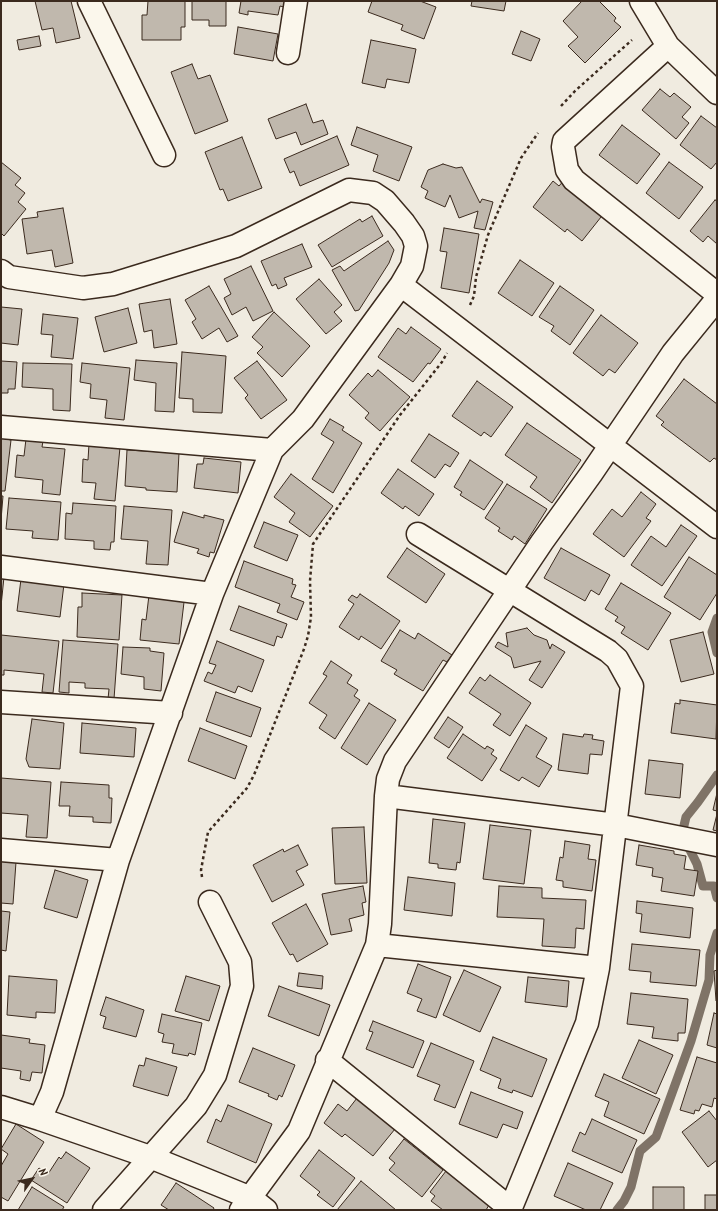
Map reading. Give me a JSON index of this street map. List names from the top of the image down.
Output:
{
  "north": "top right"
}
